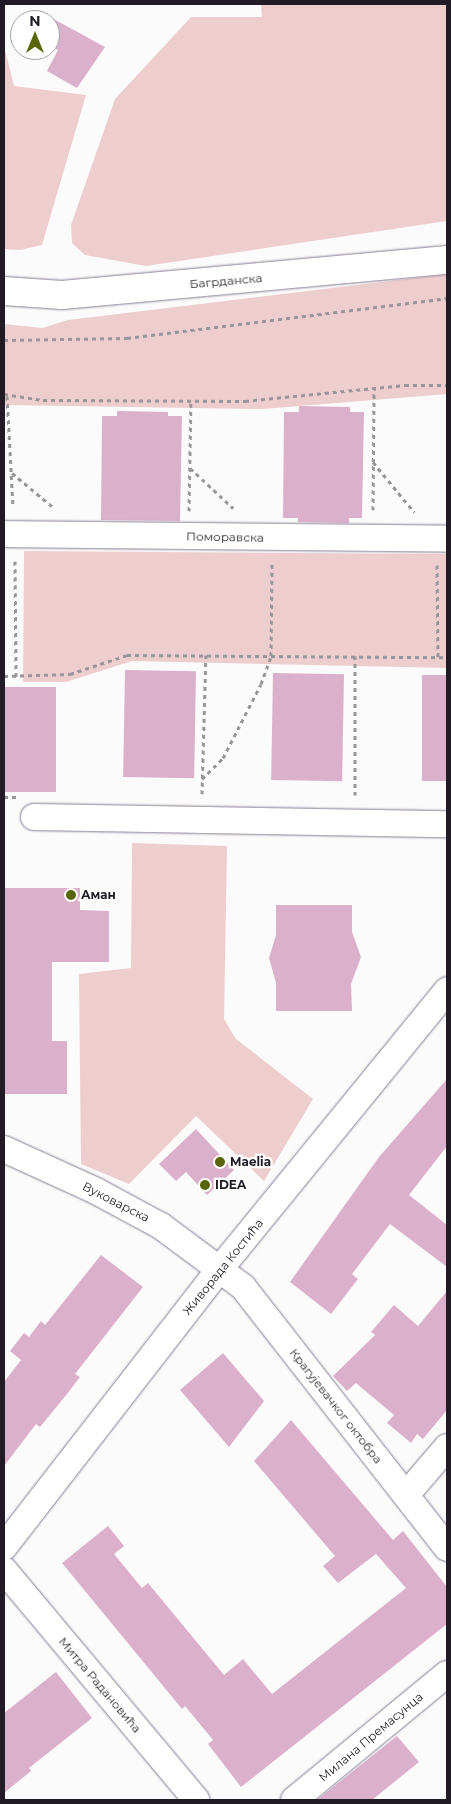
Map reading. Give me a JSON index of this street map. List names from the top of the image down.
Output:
{
  "streets": {
    "main road": ["Багрданска"],
    "street": [
      "Поморавска",
      "Вуковарска",
      "Живорада Костића",
      "Крагујевачког октобра",
      "Митра Радановића",
      "Милана Премасунца"
    ]
  },
  "crossings": [
    ["Вуковарска", "Живорада Костића"],
    ["Вуковарска", "Крагујевачког октобра"],
    ["Живорада Костића", "Крагујевачког октобра"]
  ],
  "places": ["Аман", "Maelia", "IDEA"],
  "north": "top"
}
